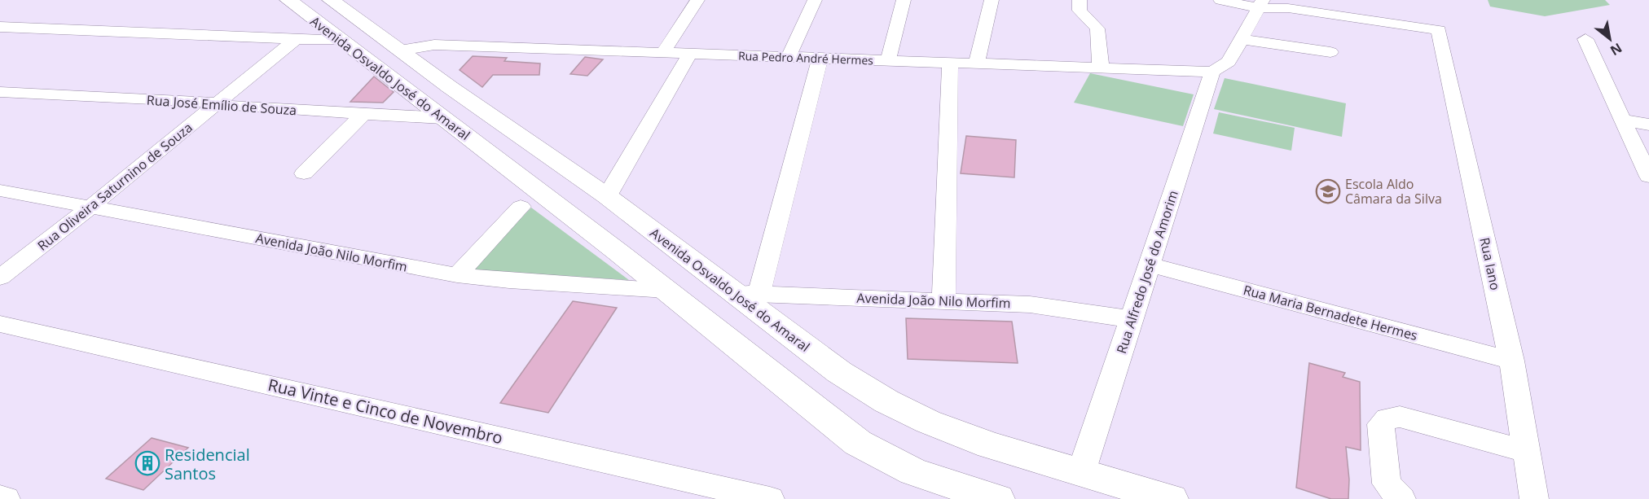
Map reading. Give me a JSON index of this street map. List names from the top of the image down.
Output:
{
  "streets": {
    "main road": ["Avenida Osvaldo José do Amaral"],
    "street": [
      "Rua Pedro André Hermes",
      "Rua José Emílio de Souza",
      "Rua Oliveira Saturnino de Souza",
      "Avenida João Nilo Morfim",
      "Rua Iano",
      "Rua Alfredo José do Amorim",
      "Rua Maria Bernadete Hermes",
      "Rua Vinte e Cinco de Novembro"
    ]
  },
  "crossings": [
    ["Rua Pedro André Hermes", "Avenida Osvaldo José do Amaral"],
    ["Rua Pedro André Hermes", "Rua Alfredo José do Amorim"],
    ["Avenida Osvaldo José do Amaral", "Rua José Emílio de Souza"],
    ["Avenida Osvaldo José do Amaral", "Avenida João Nilo Morfim"],
    ["Avenida Osvaldo José do Amaral", "Rua Alfredo José do Amorim"],
    ["Rua José Emílio de Souza", "Rua Oliveira Saturnino de Souza"],
    ["Rua Oliveira Saturnino de Souza", "Avenida João Nilo Morfim"],
    ["Avenida João Nilo Morfim", "Rua Alfredo José do Amorim"],
    ["Rua Iano", "Rua Maria Bernadete Hermes"],
    ["Rua Alfredo José do Amorim", "Rua Maria Bernadete Hermes"]
  ],
  "places": {
    "school or university": ["Escola Aldo Câmara da Silva"],
    "building": ["Residencial Santos"]
  },
  "north": "bottom right"
}
